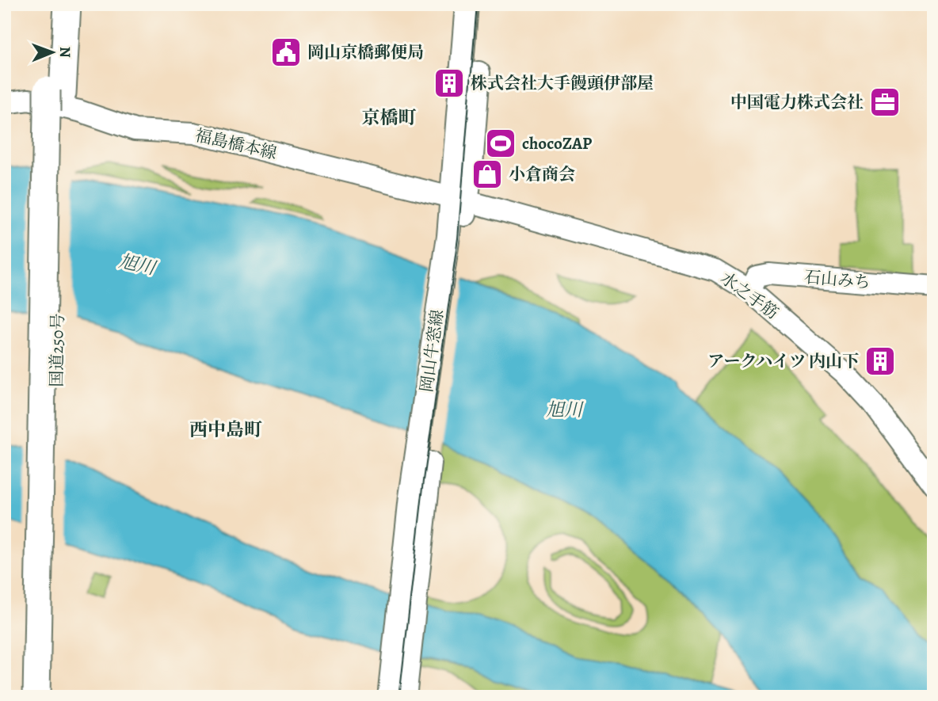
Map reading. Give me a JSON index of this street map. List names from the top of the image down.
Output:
{
  "streets": {
    "highway": ["国道250号"],
    "main road": ["岡山牛窓線"],
    "street": ["福島橋本線", "石山みち", "水之手筋"]
  },
  "crossings": [
    ["福島橋本線", "水之手筋"],
    ["福島橋本線", "国道250号"],
    ["福島橋本線", "岡山牛窓線"],
    ["石山みち", "水之手筋"],
    ["水之手筋", "岡山牛窓線"]
  ],
  "districts": ["京橋町", "西中島町"],
  "water": ["旭川"],
  "places": {
    "public building": ["岡山京橋郵便局"],
    "building": ["株式会社大手饅頭伊部屋", "アークハイツ 内山下"],
    "office": ["中国電力株式会社"],
    "sports": ["chocoZAP"],
    "shop": ["小倉商会"]
  },
  "north": "right"
}
